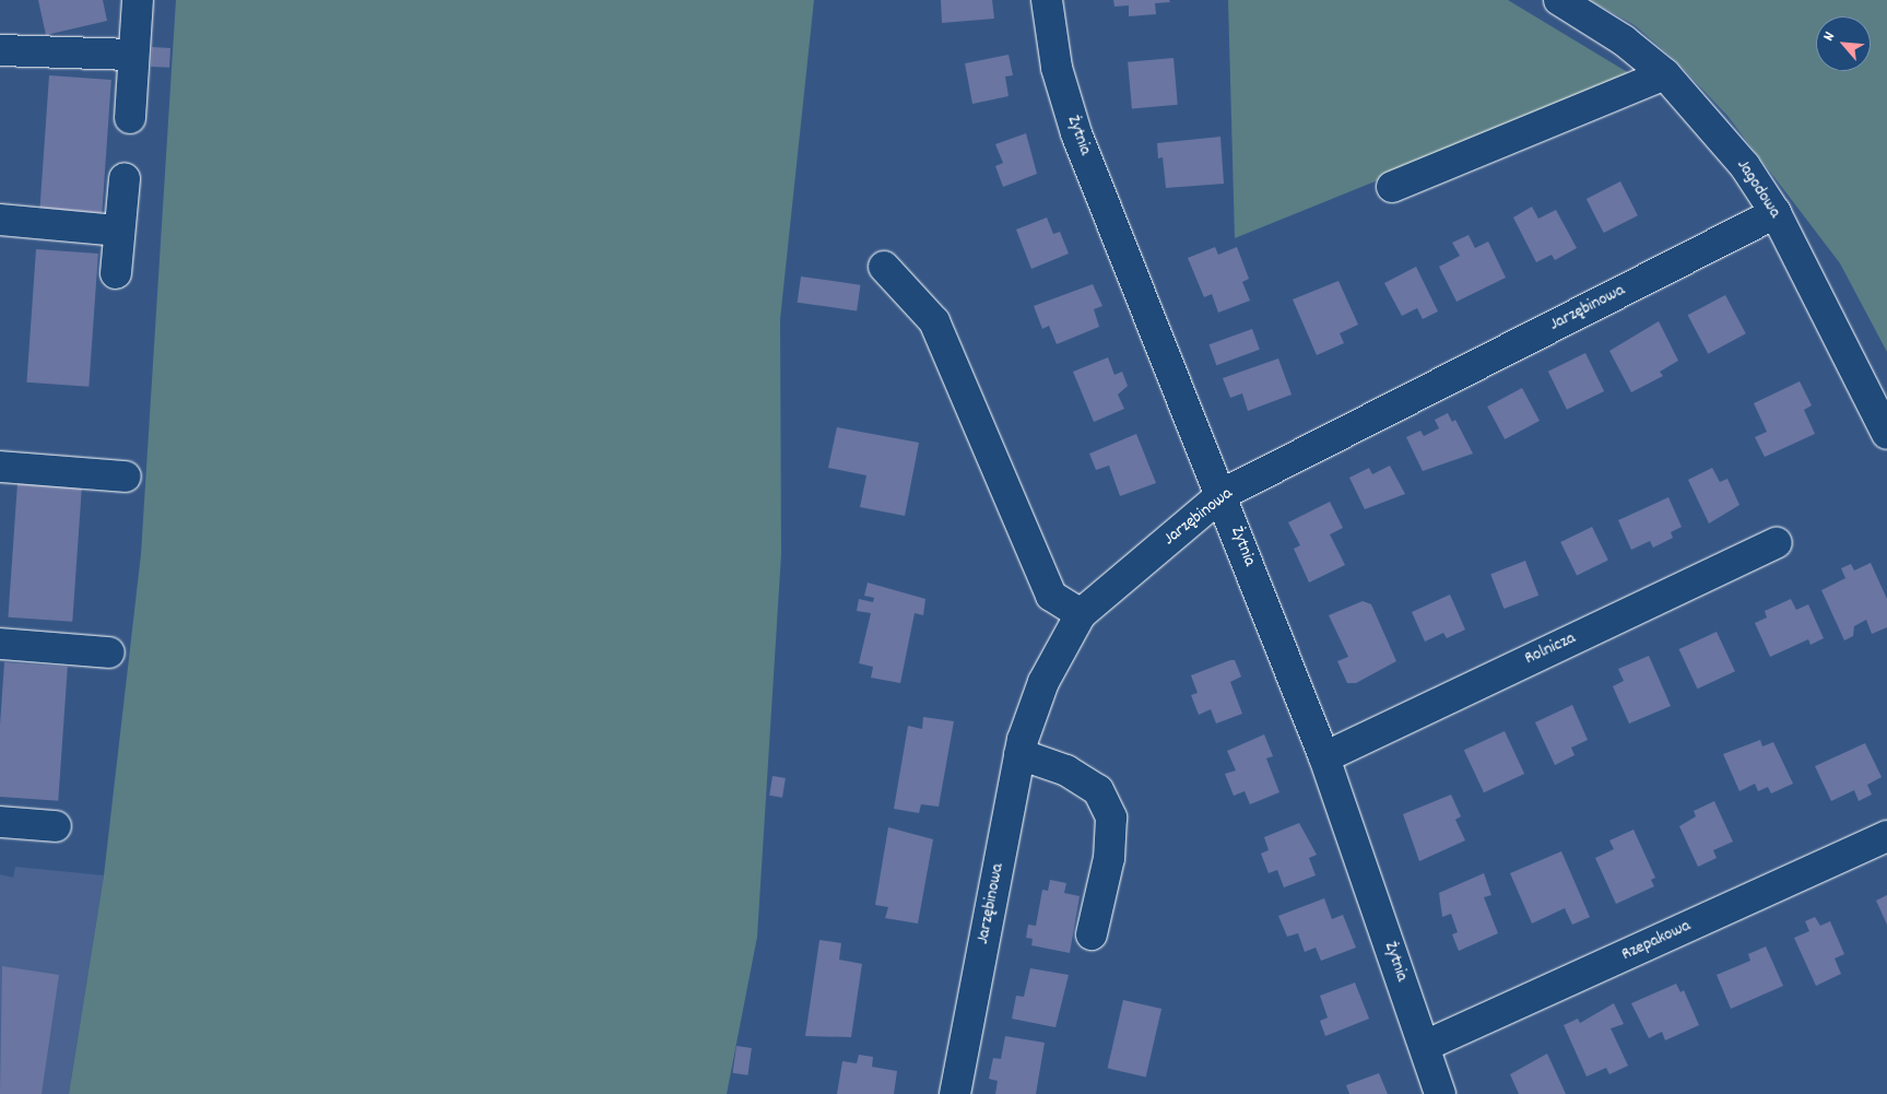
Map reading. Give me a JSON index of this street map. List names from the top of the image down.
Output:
{
  "streets": {
    "street": [
      "Żytnia",
      "Jagodowa",
      "Jarzębinowa",
      "Rolnicza",
      "Rzepakowa"
    ]
  },
  "crossings": [
    ["Żytnia", "Jarzębinowa"],
    ["Żytnia", "Rolnicza"],
    ["Żytnia", "Rzepakowa"],
    ["Jagodowa", "Jarzębinowa"]
  ],
  "north": "top left"
}
